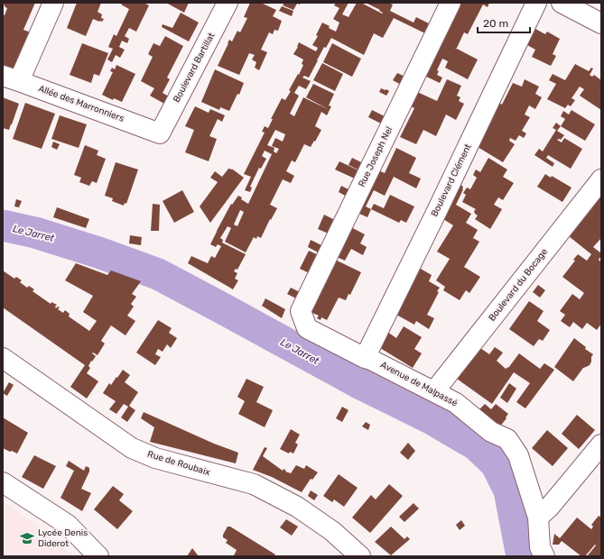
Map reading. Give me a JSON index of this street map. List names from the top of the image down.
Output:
{
  "streets": {
    "street": [
      "Boulevard Bartillat",
      "Allée des Marronniers",
      "Rue Joseph Nel",
      "Boulevard Clément",
      "Boulevard du Bocage",
      "Avenue de Malpassé",
      "Rue de Roubaix"
    ]
  },
  "crossings": [
    ["Boulevard Bartillat", "Allée des Marronniers"],
    ["Rue Joseph Nel", "Avenue de Malpassé"],
    ["Boulevard Clément", "Avenue de Malpassé"],
    ["Boulevard du Bocage", "Avenue de Malpassé"]
  ],
  "water": ["Le Jarret"],
  "places": {
    "school or university": ["Lycée Denis Diderot"]
  },
  "scale_bar": "20 m"
}
